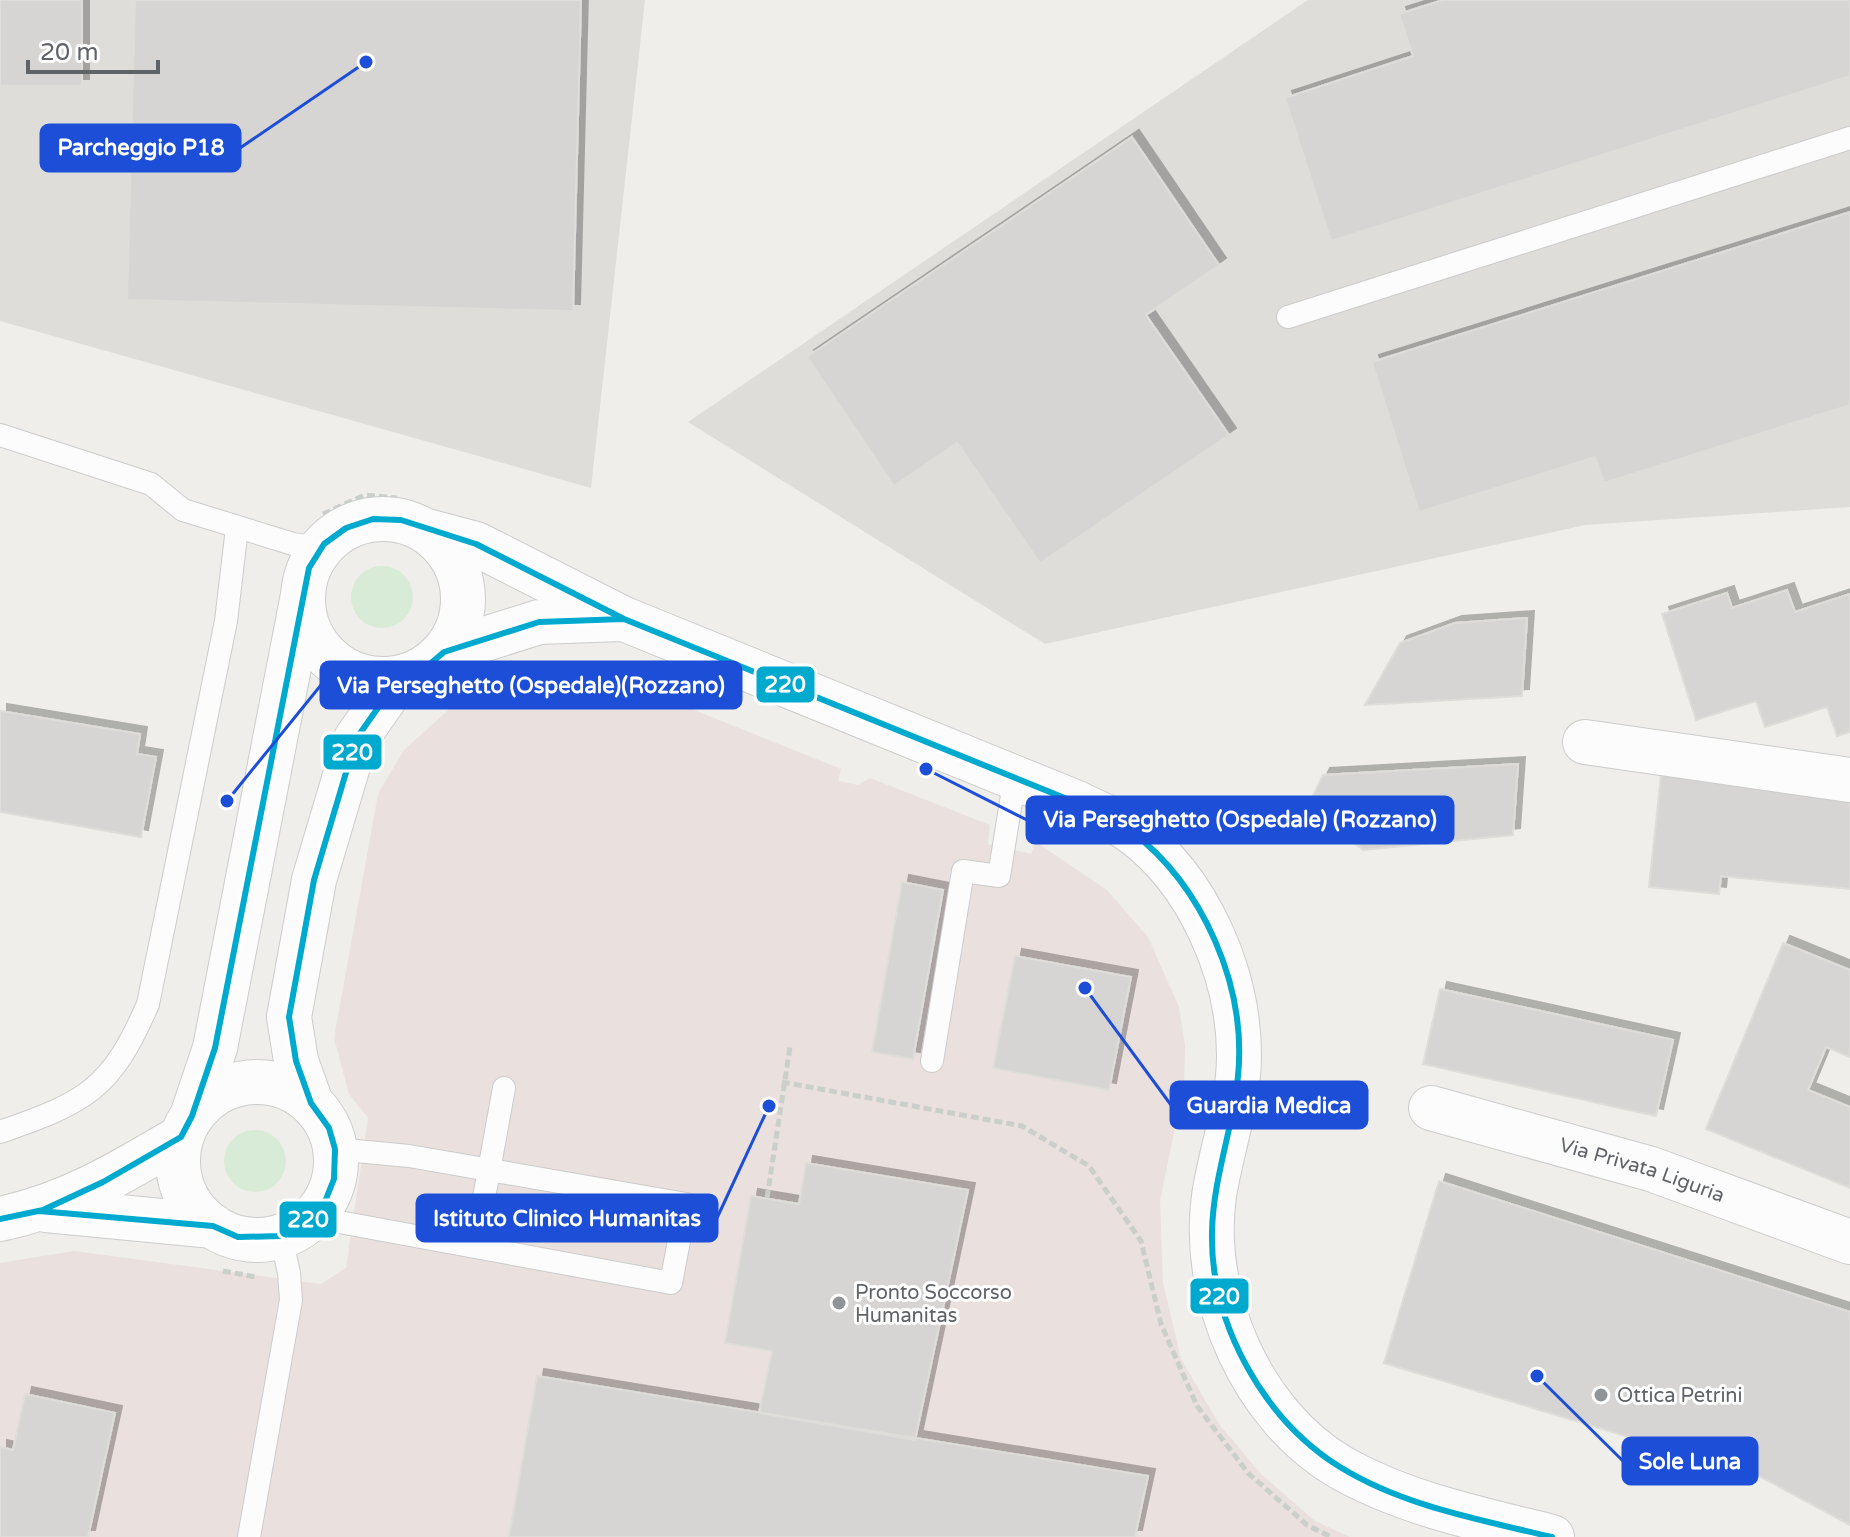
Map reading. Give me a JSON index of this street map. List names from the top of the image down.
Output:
{
  "streets": {
    "street": ["Via Privata Liguria"]
  },
  "places": [
    "Parcheggio P18",
    "Via Perseghetto (Ospedale) (Rozzano)",
    "Via Perseghetto (Ospedale)(Rozzano)",
    "Guardia Medica",
    "Istituto Clinico Humanitas",
    "Pronto Soccorso Humanitas",
    "Sole Luna",
    "Ottica Petrini"
  ],
  "lines": ["transit line 220"],
  "scale_bar": "20 m"
}
